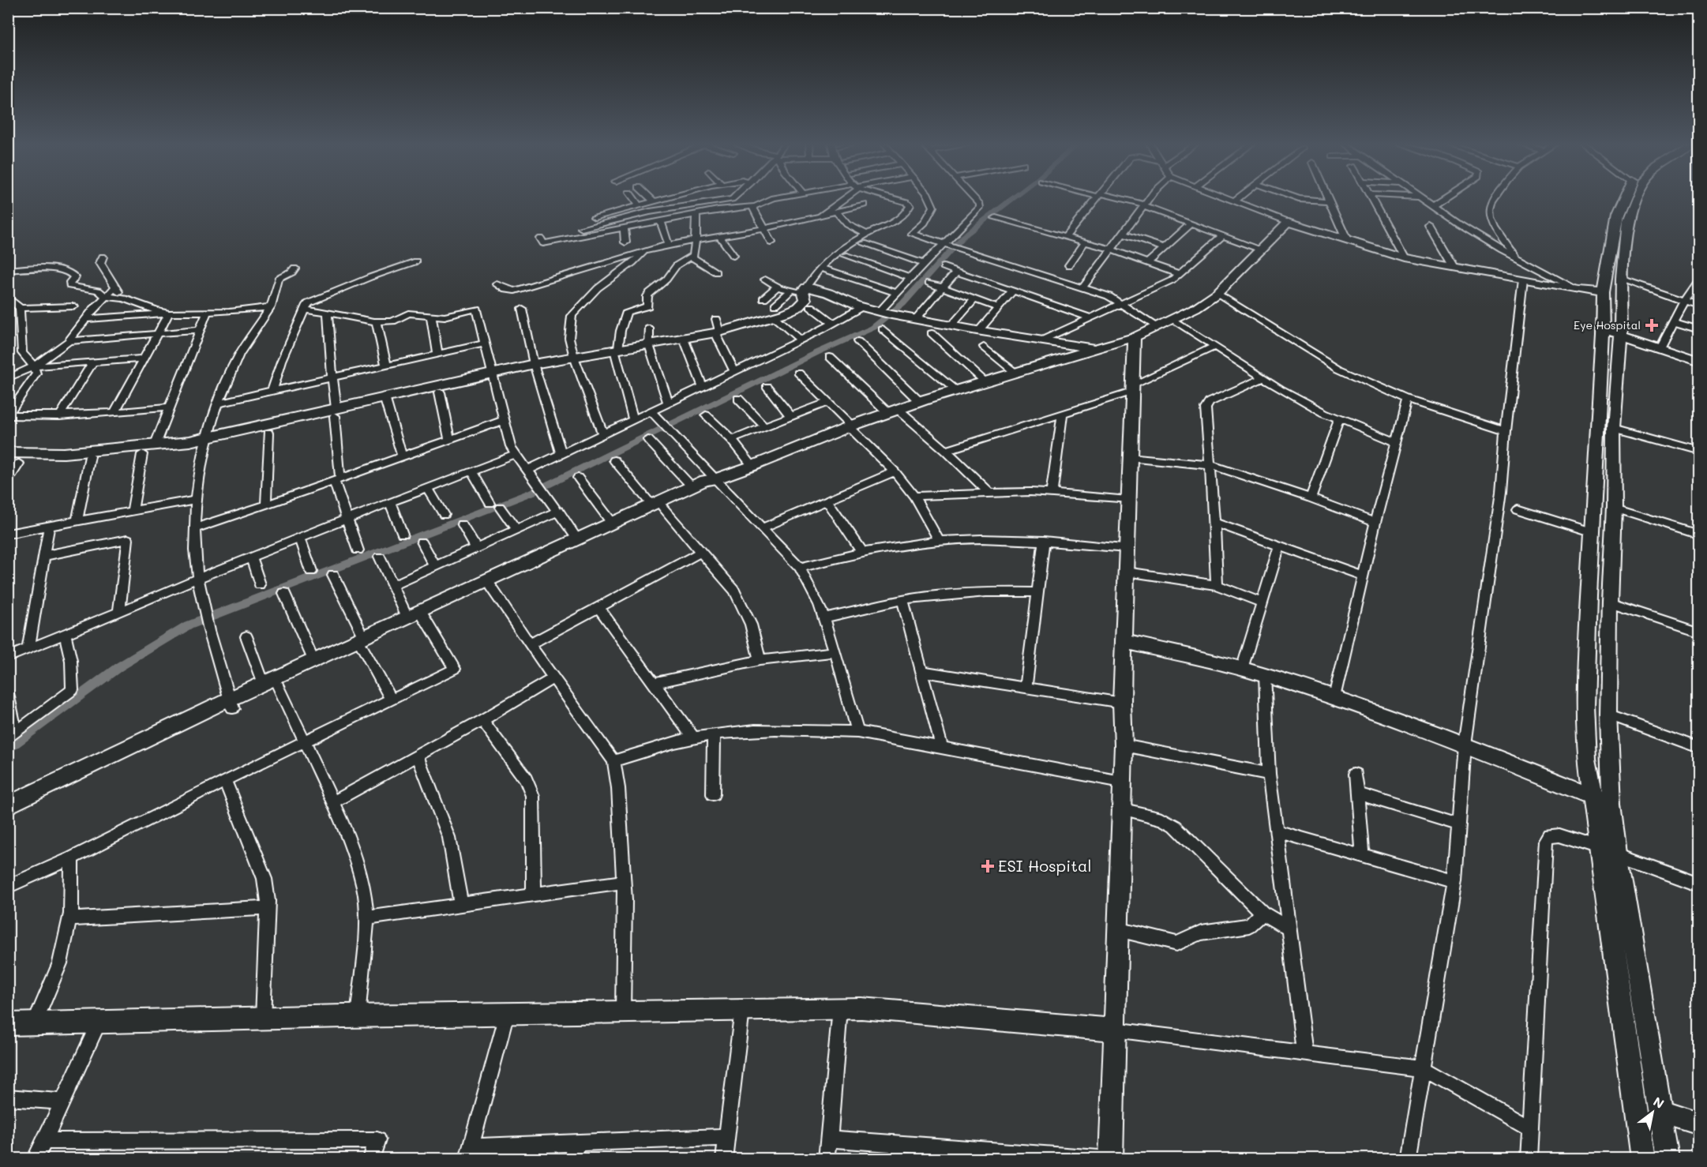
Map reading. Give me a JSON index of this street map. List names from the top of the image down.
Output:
{
  "places": {
    "health": ["Eye Hospital", "ESI Hospital"]
  },
  "north": "top right"
}
